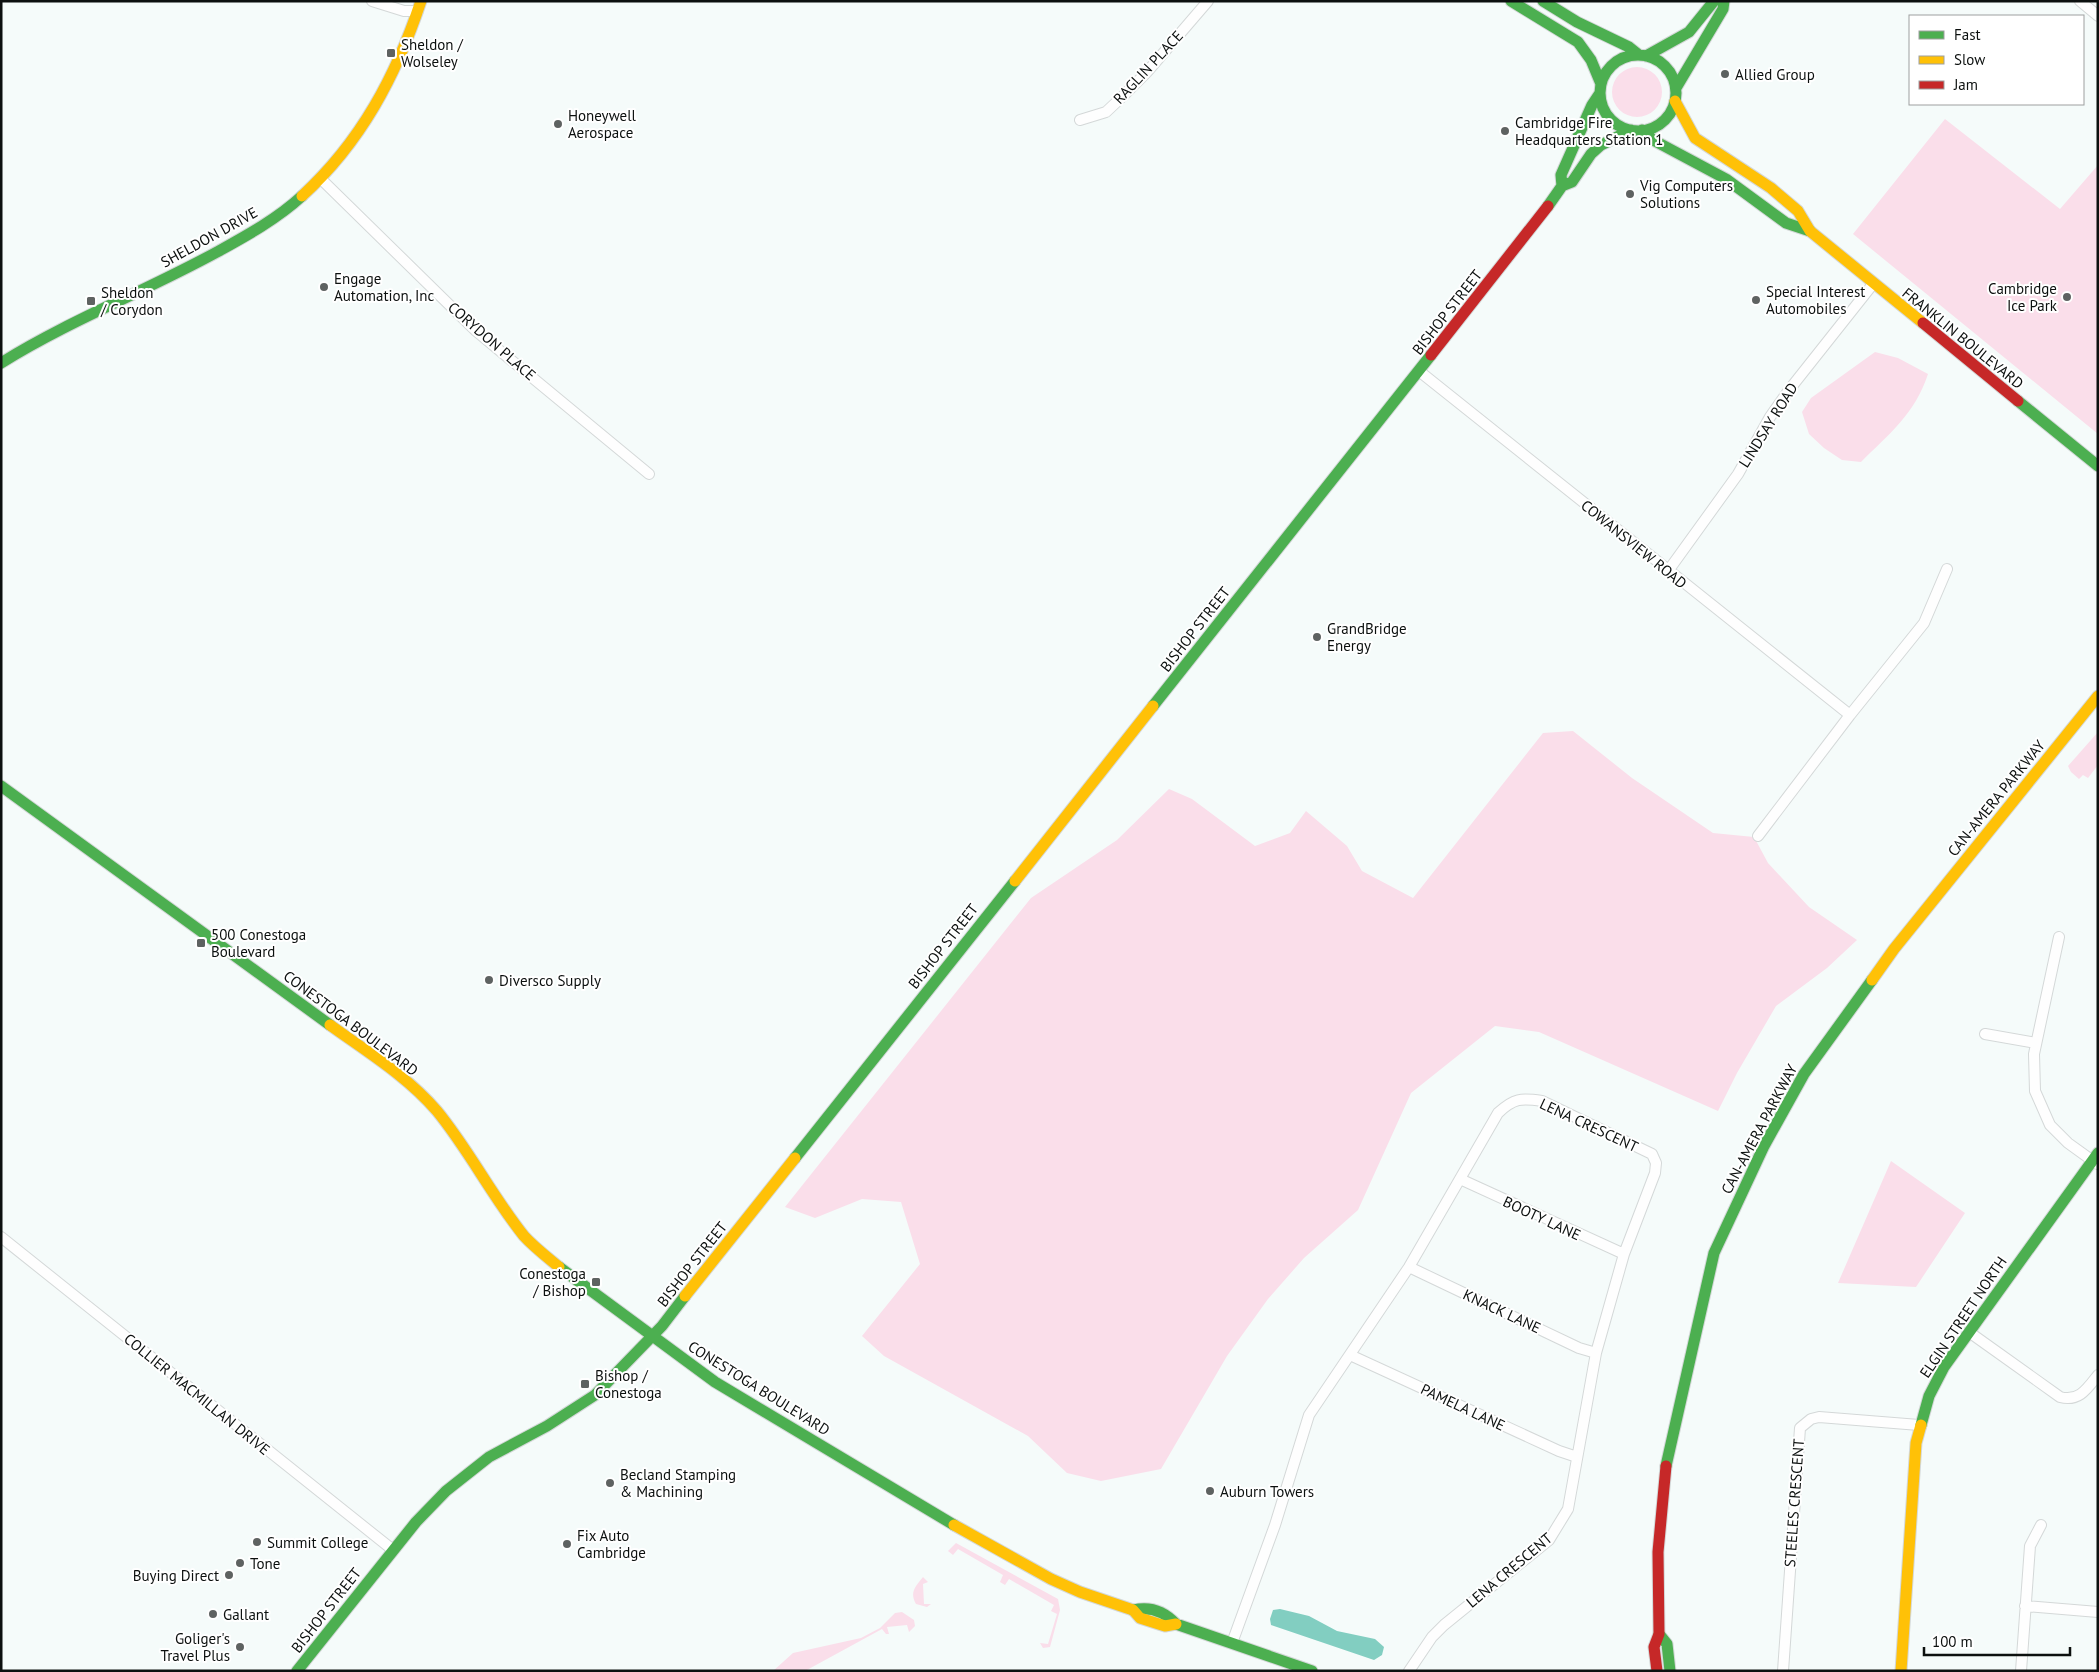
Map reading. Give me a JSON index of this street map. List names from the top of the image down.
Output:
{
  "streets": {
    "main road": [
      "SHELDON DRIVE",
      "BISHOP STREET",
      "FRANKLIN BOULEVARD",
      "CAN-AMERA PARKWAY",
      "CONESTOGA BOULEVARD",
      "ELGIN STREET NORTH"
    ],
    "street": [
      "RAGLIN PLACE",
      "CORYDON PLACE",
      "LINDSAY ROAD",
      "COWANSVIEW ROAD",
      "LENA CRESCENT",
      "BOOTY LANE",
      "KNACK LANE",
      "COLLIER MACMILLAN DRIVE",
      "PAMELA LANE",
      "STEELES CRESCENT"
    ]
  },
  "crossings": [
    ["SHELDON DRIVE", "CORYDON PLACE"],
    ["BISHOP STREET", "FRANKLIN BOULEVARD"],
    ["BISHOP STREET", "COWANSVIEW ROAD"],
    ["BISHOP STREET", "CONESTOGA BOULEVARD"],
    ["BISHOP STREET", "COLLIER MACMILLAN DRIVE"],
    ["FRANKLIN BOULEVARD", "LINDSAY ROAD"],
    ["LINDSAY ROAD", "COWANSVIEW ROAD"],
    ["CONESTOGA BOULEVARD", "LENA CRESCENT"],
    ["LENA CRESCENT", "BOOTY LANE"],
    ["LENA CRESCENT", "KNACK LANE"],
    ["LENA CRESCENT", "PAMELA LANE"],
    ["ELGIN STREET NORTH", "STEELES CRESCENT"]
  ],
  "places": {
    "transit": [
      "Sheldon / Wolseley",
      "Sheldon / Corydon",
      "500 Conestoga Boulevard",
      "Conestoga / Bishop",
      "Bishop / Conestoga"
    ],
    "other": [
      "Allied Group",
      "Honeywell Aerospace",
      "Cambridge Fire Headquarters Station 1",
      "Vig Computers Solutions",
      "Engage Automation, Inc",
      "Cambridge Ice Park",
      "Special Interest Automobiles",
      "GrandBridge Energy",
      "Diversco Supply",
      "Becland Stamping & Machining",
      "Auburn Towers",
      "Summit College",
      "Fix Auto Cambridge",
      "Tone",
      "Buying Direct",
      "Gallant",
      "Goliger's Travel Plus"
    ]
  },
  "legend": ["Fast", "Slow", "Jam"],
  "scale_bar": "100 m"
}
